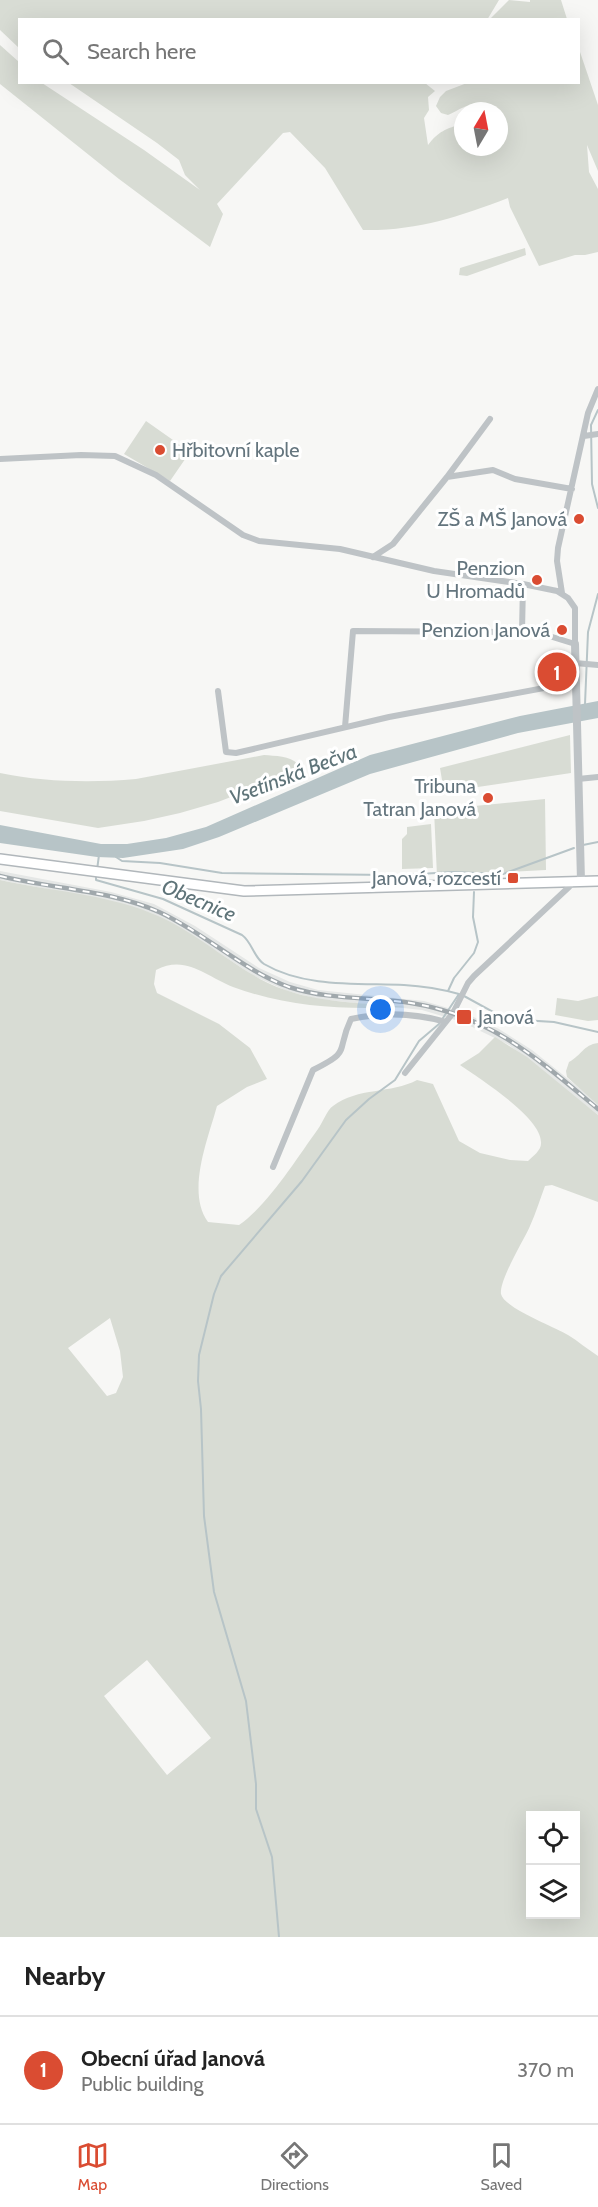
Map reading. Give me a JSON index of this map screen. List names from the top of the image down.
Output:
{
  "water": ["Vsetínská Bečva", "Obecnice"],
  "places": {
    "other": [
      "Hřbitovní kaple",
      "ZŠ a MŠ Janová",
      "Penzion U Hromadů",
      "Penzion Janová",
      "Tribuna Tatran Janová"
    ],
    "transit": ["Janová, rozcestí", "Janová"]
  },
  "north": "top",
  "page": {
    "search": "Search here",
    "pins": "1",
    "heading": "Nearby",
    "list": [
      {
        "mark": "1",
        "name": "Obecní úřad Janová",
        "note": "Public building",
        "value": "370 m"
      }
    ],
    "nav": ["Map", "Directions", "Saved"]
  }
}
